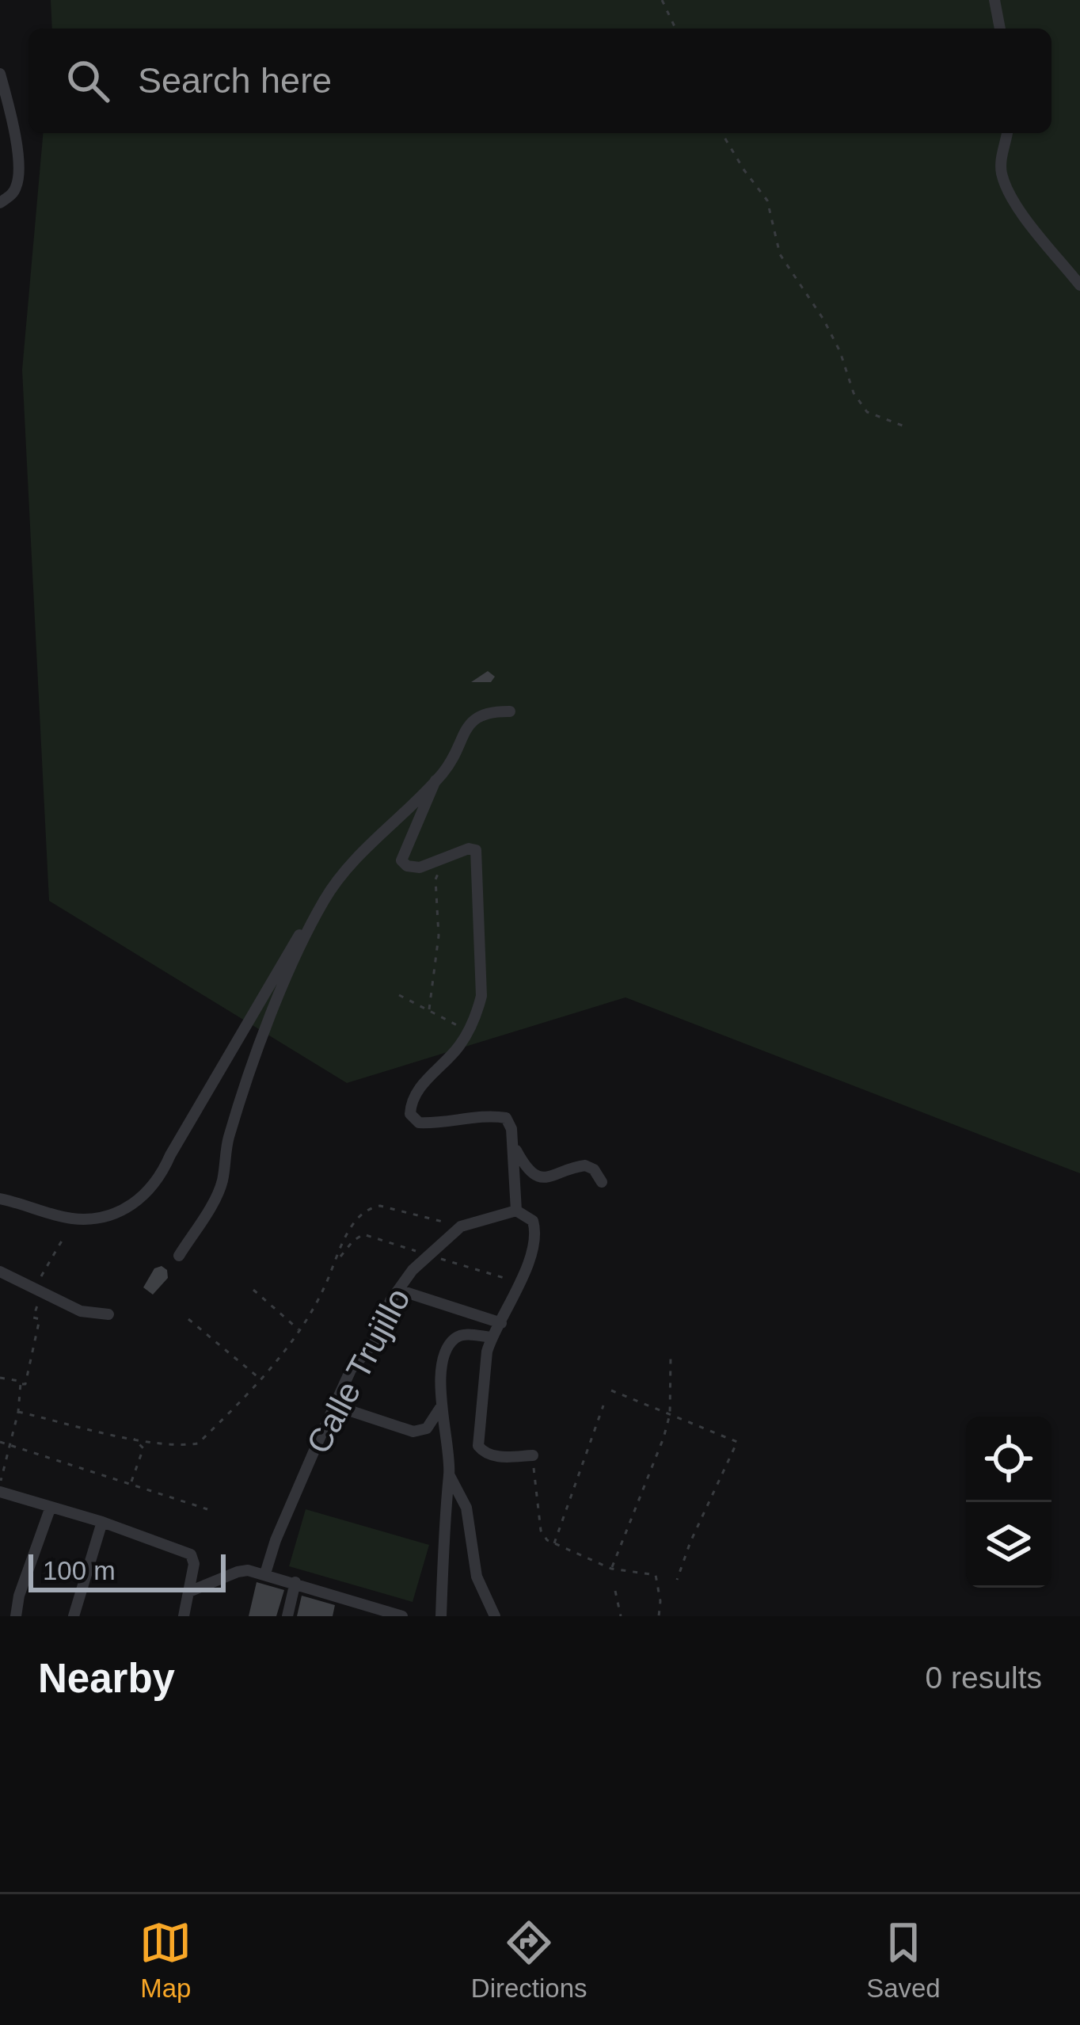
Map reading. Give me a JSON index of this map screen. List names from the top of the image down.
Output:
{
  "streets": {
    "street": ["Calle Trujillo"]
  },
  "scale_bar": "100 m",
  "page": {
    "search": "Search here",
    "scale": "100 m",
    "heading": ["Nearby", "0 results"],
    "nav": ["Map", "Directions", "Saved"]
  }
}
